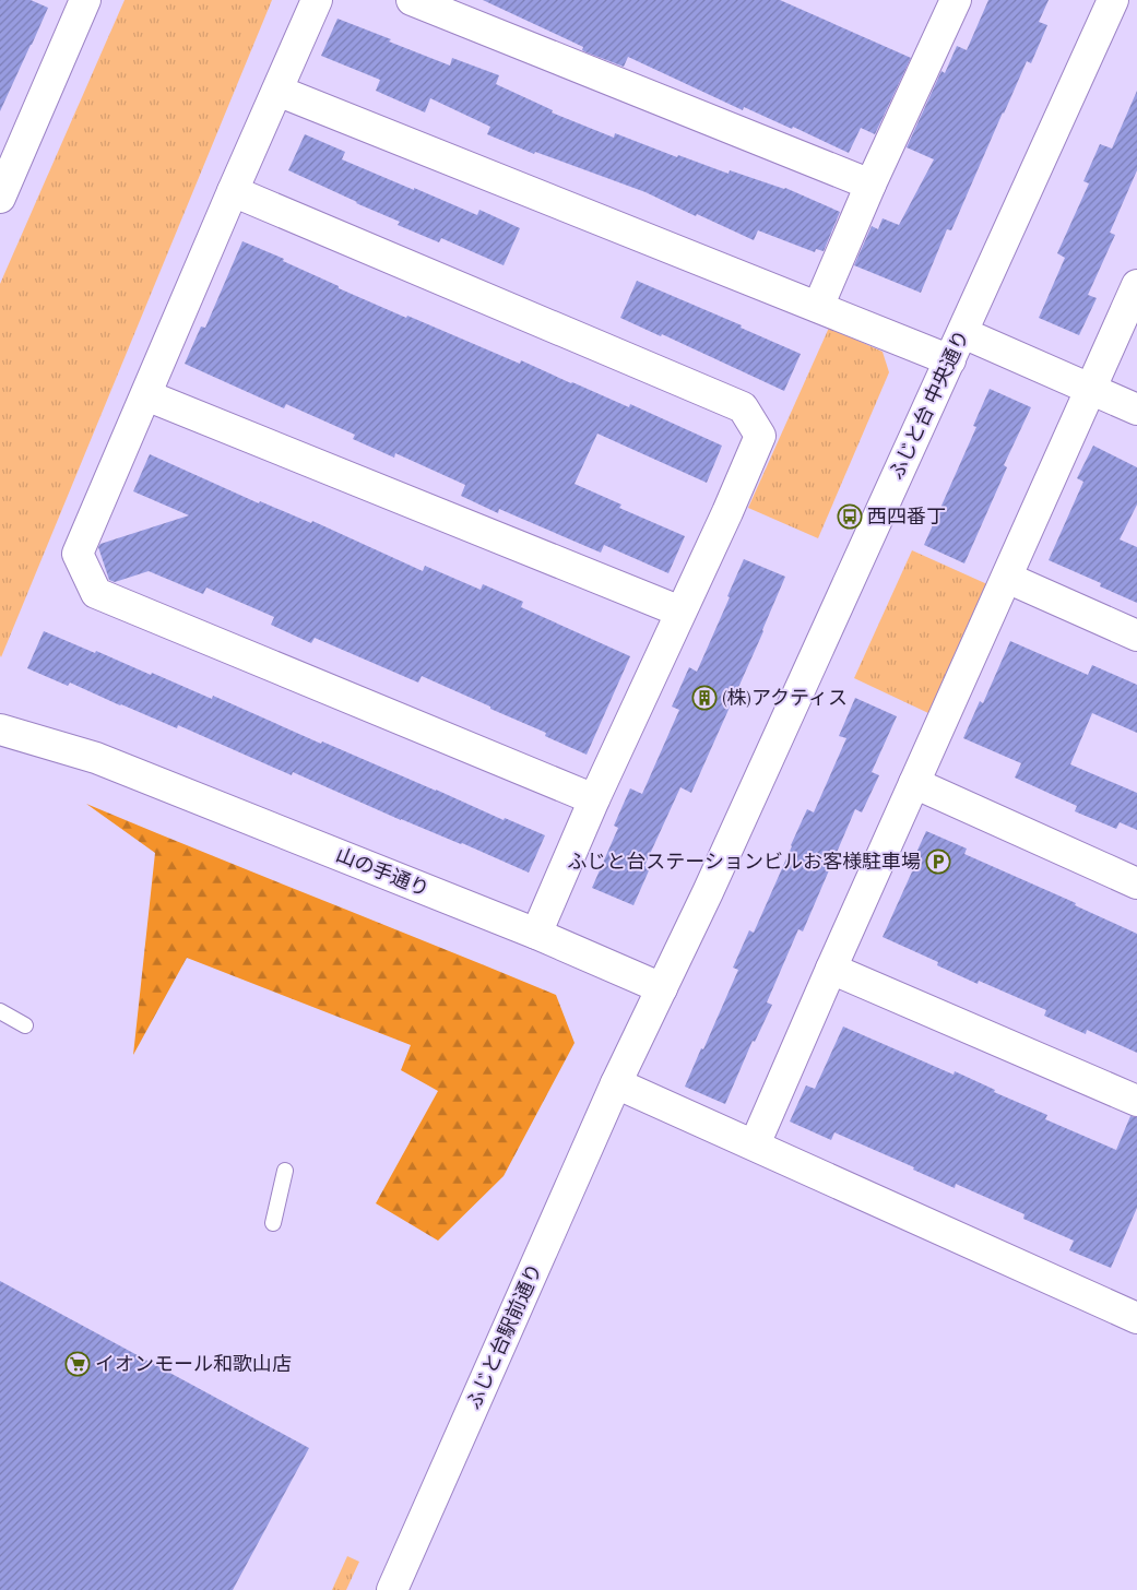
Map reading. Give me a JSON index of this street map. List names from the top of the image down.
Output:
{
  "streets": {
    "street": ["ふじと台 中央通り", "山の手通り", "ふじと台駅前通り"]
  },
  "crossings": [
    ["ふじと台 中央通り", "山の手通り"]
  ],
  "places": {
    "bus stop": ["西四番丁"],
    "building": ["(株)アクティス"],
    "parking": ["ふじと台ステーションビルお客様駐車場"],
    "supermarket": ["イオンモール和歌山店"]
  }
}
